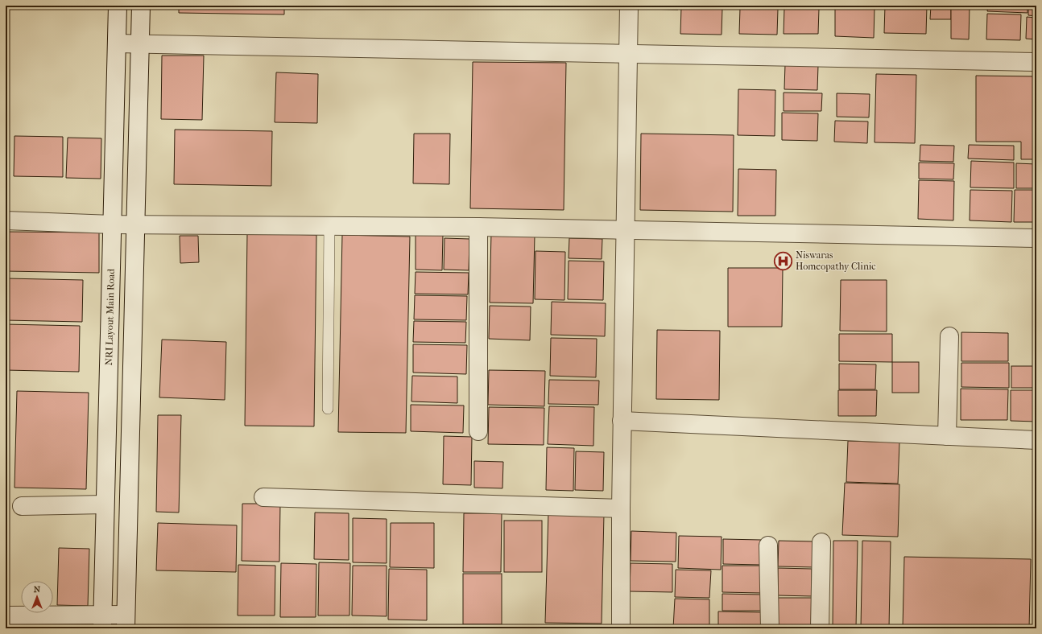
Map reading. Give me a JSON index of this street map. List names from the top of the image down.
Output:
{
  "streets": {
    "street": ["NRI Layout Main Road"]
  },
  "places": {
    "hospital": ["Niswaras Homeopathy Clinic"]
  },
  "north": "top"
}
